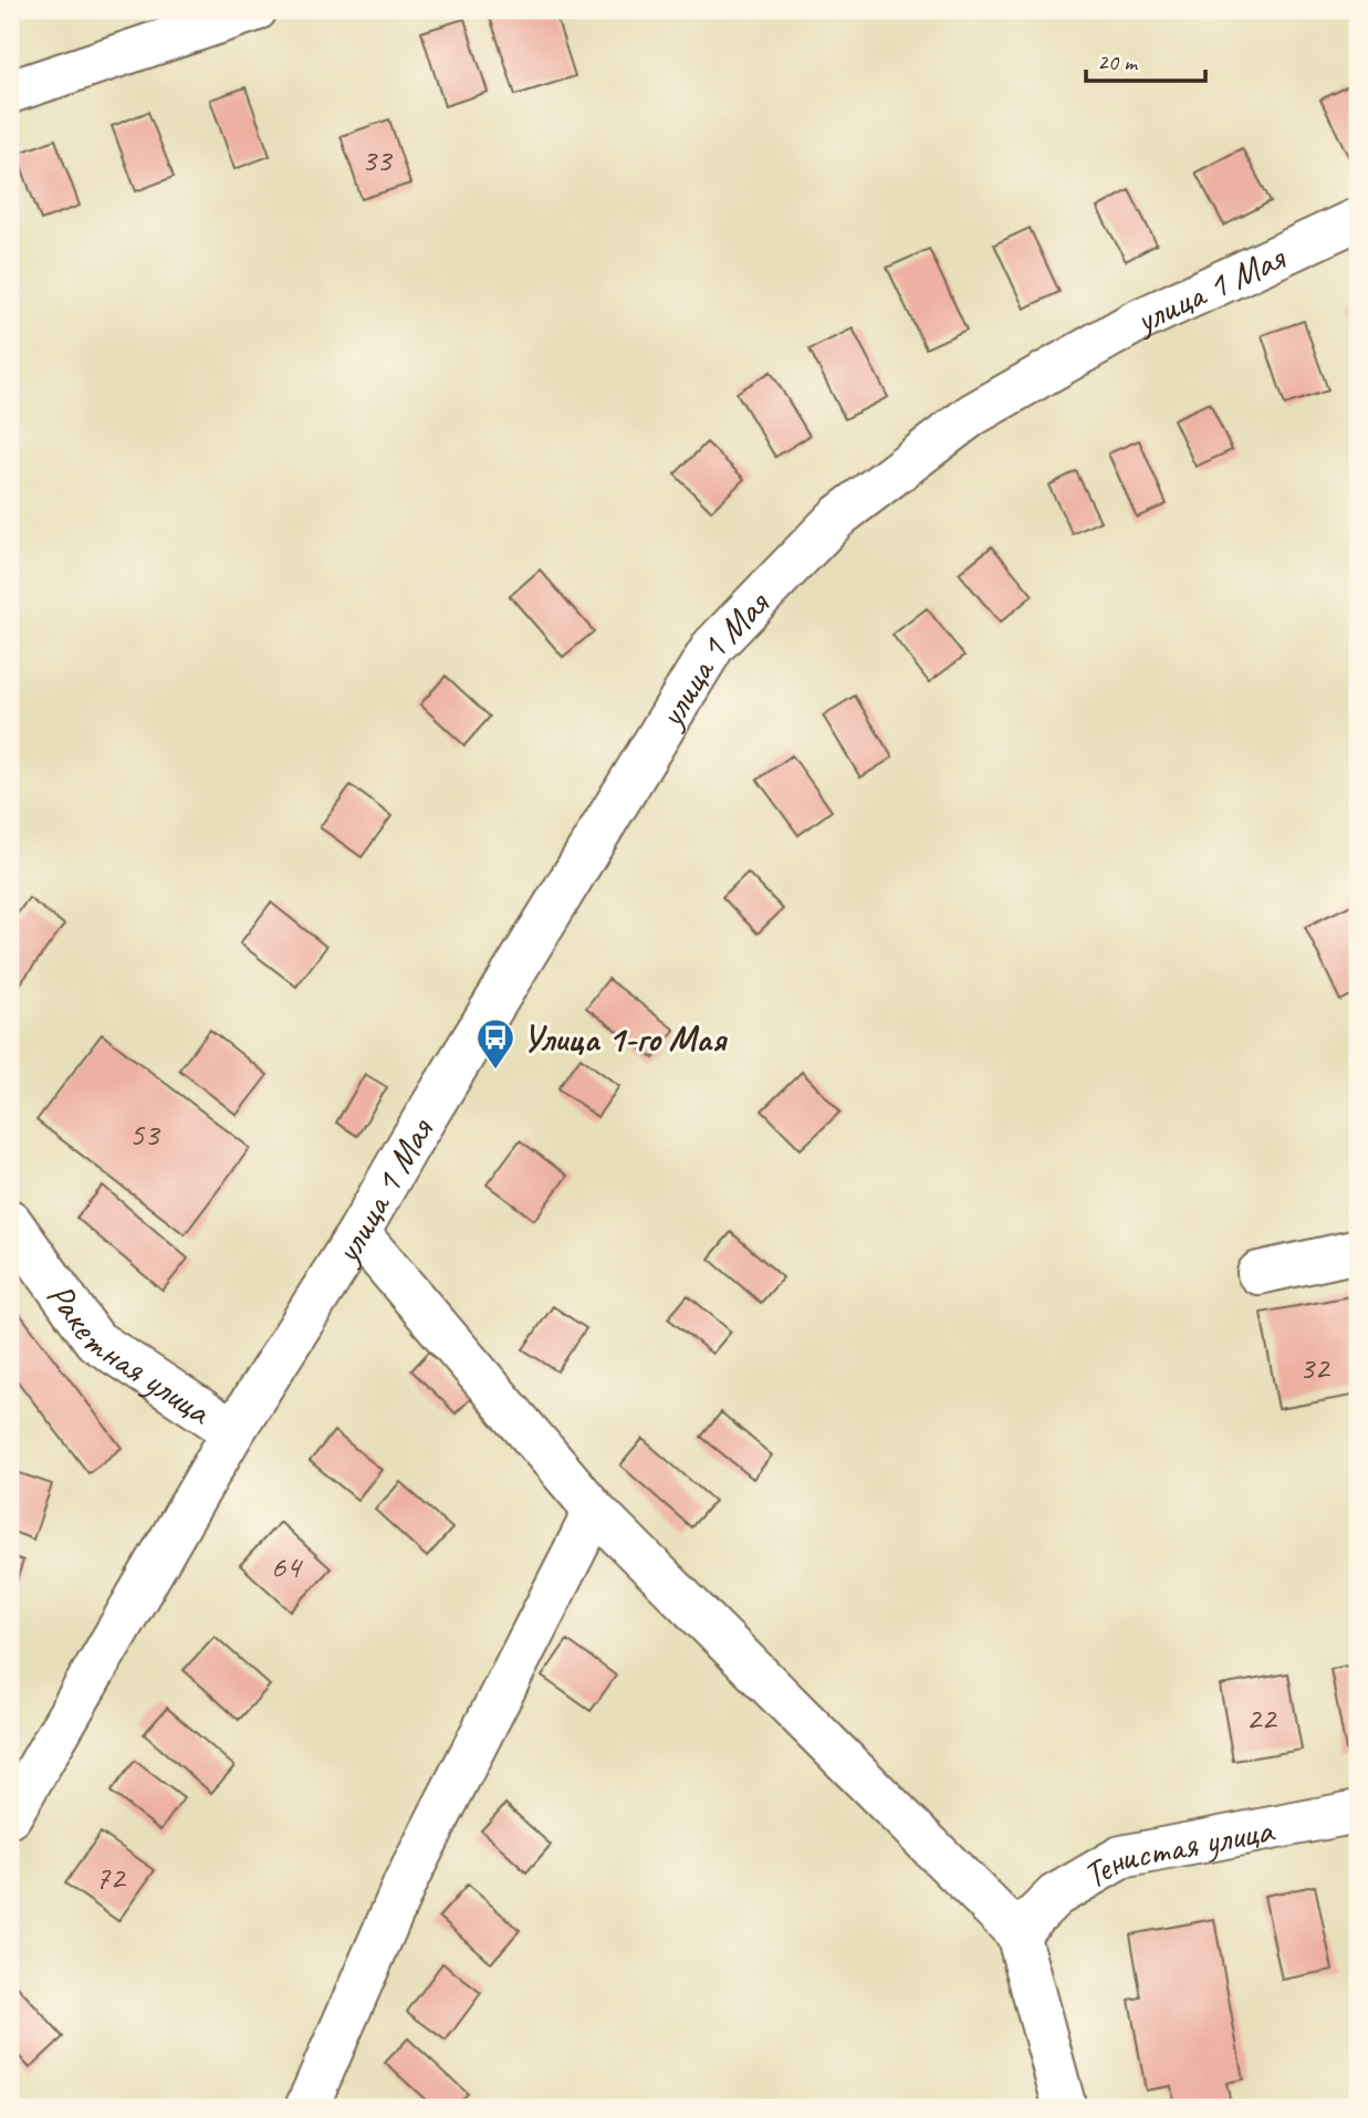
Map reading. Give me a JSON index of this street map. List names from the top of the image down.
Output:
{
  "streets": {
    "street": ["улица 1 Мая", "Ракетная улица", "Тенистая улица"]
  },
  "crossings": [
    ["улица 1 Мая", "Ракетная улица"]
  ],
  "places": {
    "bus stop": ["Улица 1-го Мая"]
  },
  "house_numbers": [
    "33",
    "53",
    "32",
    "64",
    "22",
    "72"
  ],
  "scale_bar": "20 m"
}
